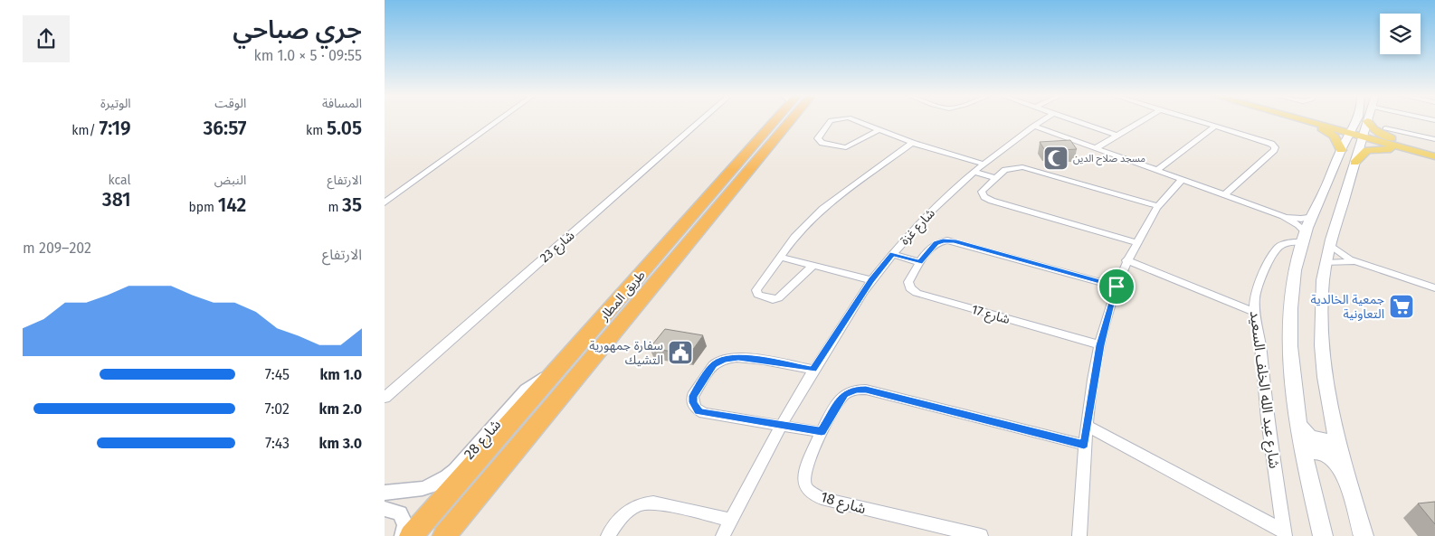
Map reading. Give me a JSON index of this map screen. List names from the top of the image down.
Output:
{
  "streets": {
    "highway": ["طريق المطار"],
    "street": [
      "شارع غزة",
      "شارع 23",
      "شارع 17",
      "شارع عبد الله الخلف السعيد",
      "شارع 28",
      "شارع 18"
    ]
  },
  "crossings": [
    ["طريق المطار", "شارع 28"]
  ],
  "places": {
    "mosque": ["مسجد صلاح الدين"],
    "supermarket": ["جمعية الخالدية التعاونية"],
    "public building": ["سفارة جمهورية التشيك"]
  },
  "page": {
    "heading": ["جري صباحي", "09:55 · 5 × 1.0 km"],
    "stats": [
      ["المسافة", "5.05 km"],
      ["الوقت", "36:57"],
      ["الوتيرة", "7:19 /km"],
      ["الارتفاع", "35 m"],
      ["النبض", "142 bpm"],
      ["kcal", "381"]
    ],
    "chart": ["الارتفاع", "202–209 m"],
    "list": [
      {
        "name": "1.0 km",
        "note": "7:45"
      },
      {
        "name": "2.0 km",
        "note": "7:02"
      },
      {
        "name": "3.0 km",
        "note": "7:43"
      }
    ]
  }
}
